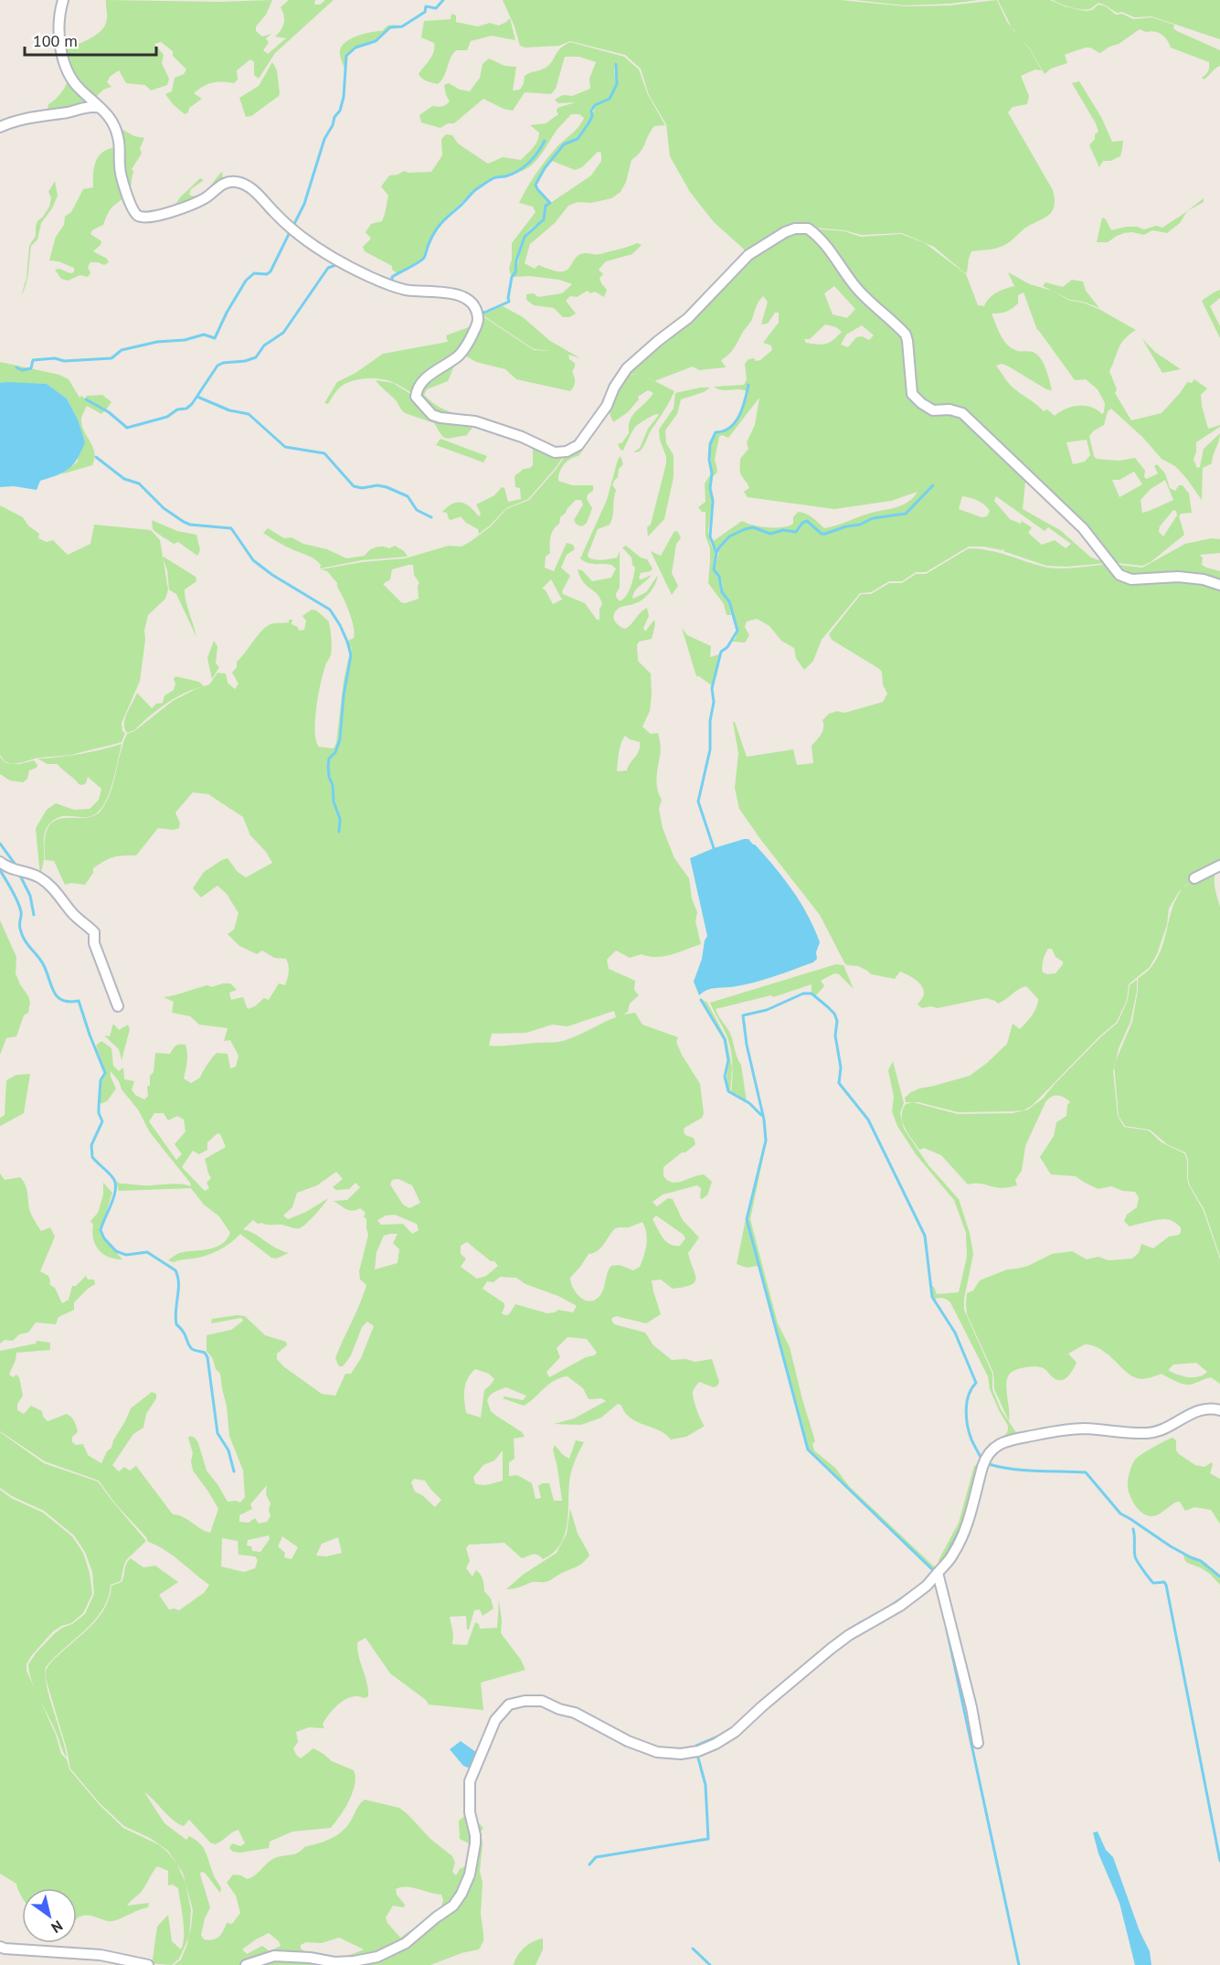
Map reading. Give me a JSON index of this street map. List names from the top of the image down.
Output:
{
  "scale_bar": "100 m",
  "north": "bottom right"
}
